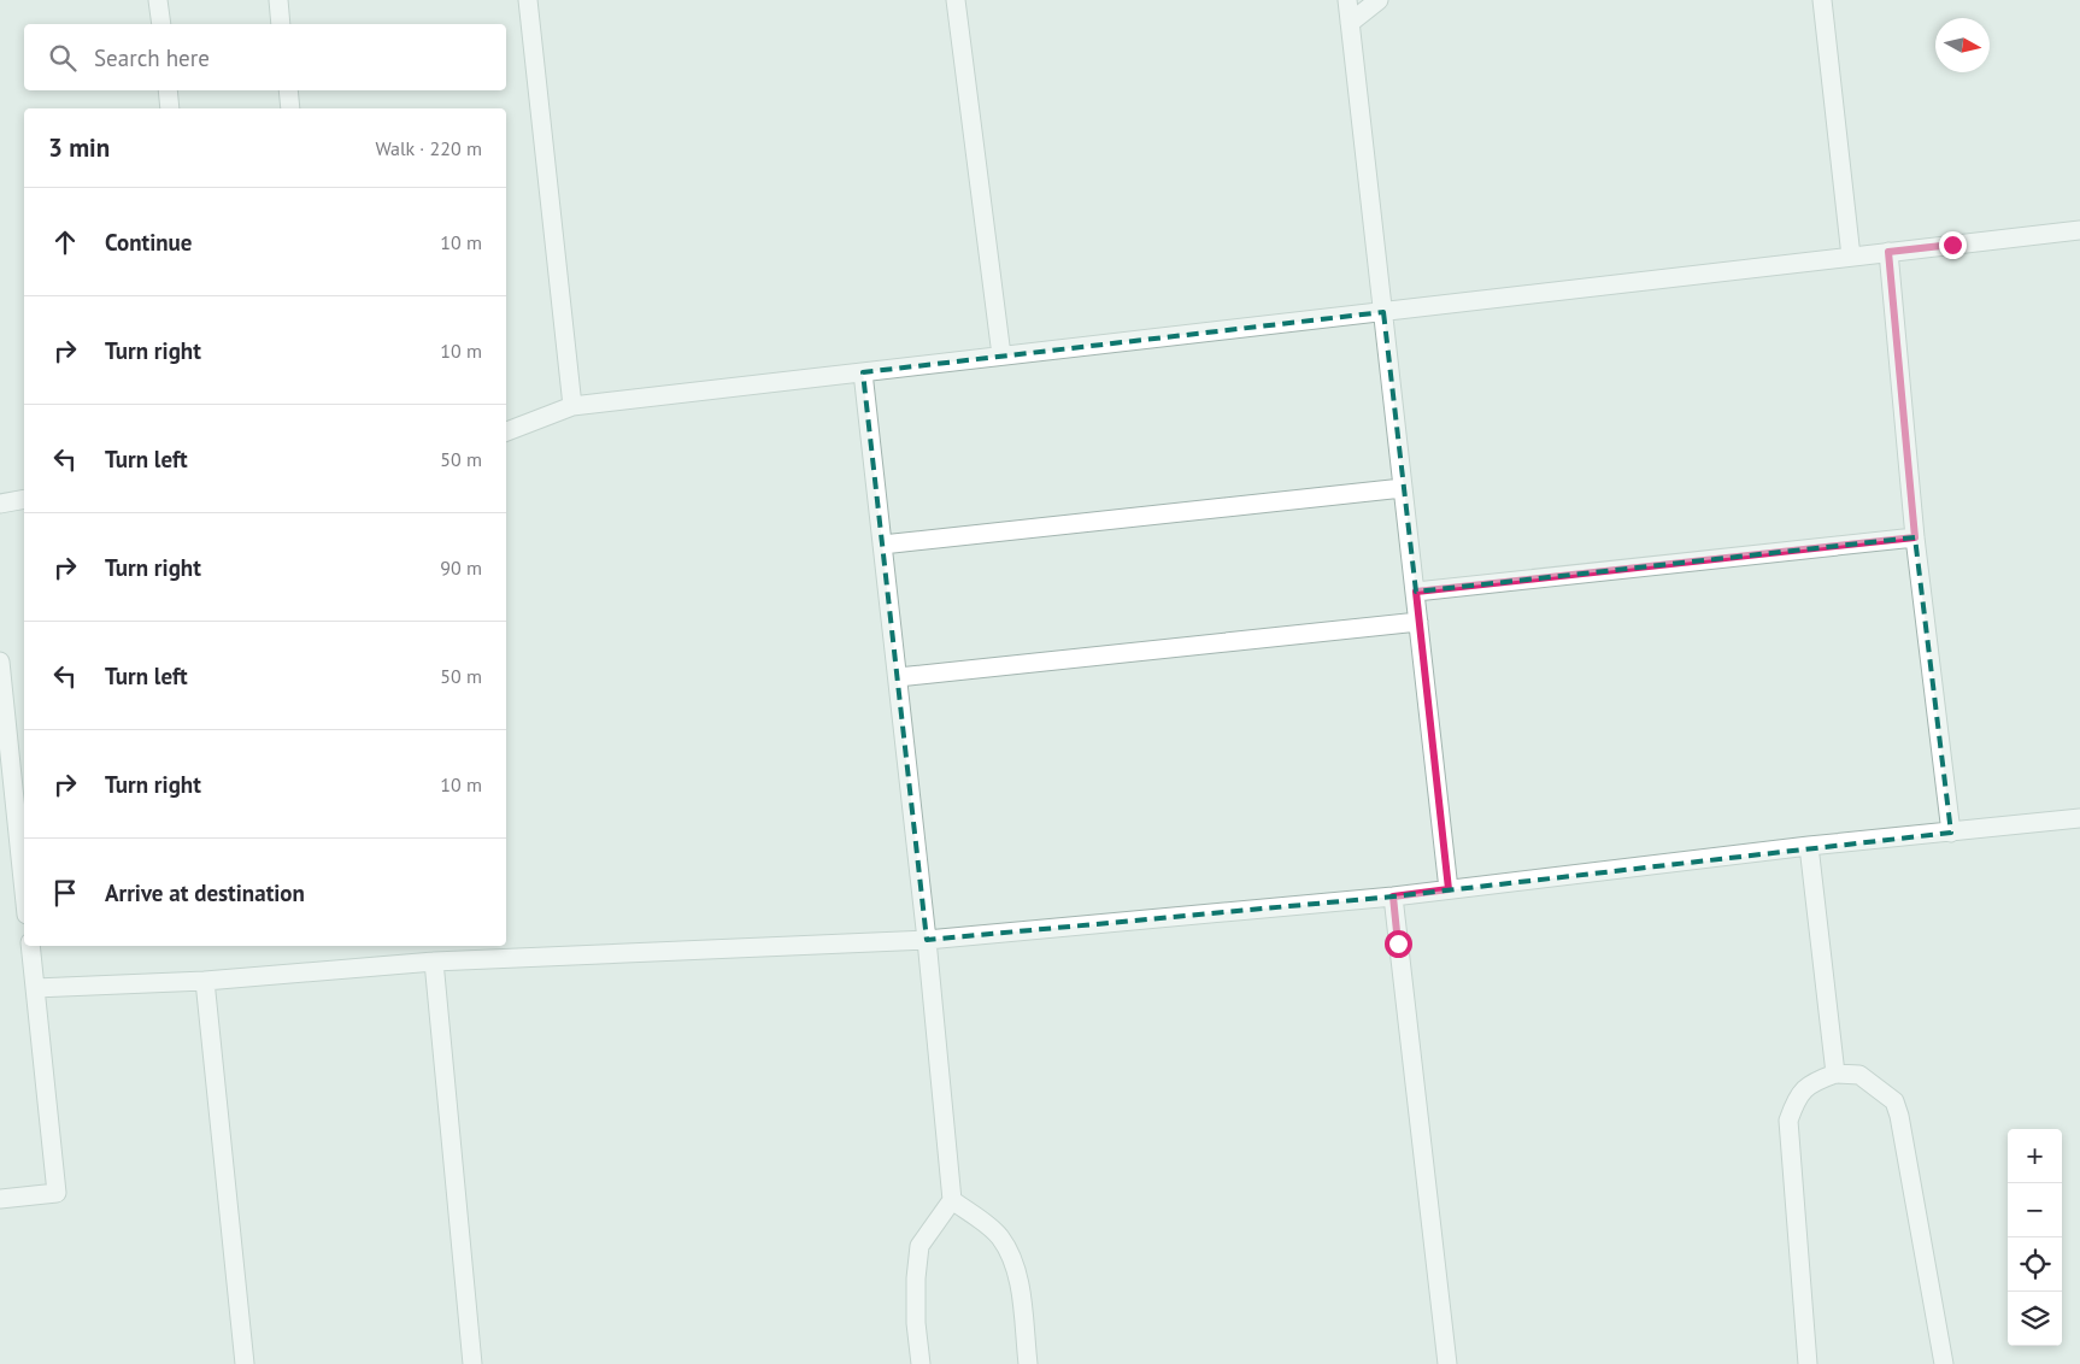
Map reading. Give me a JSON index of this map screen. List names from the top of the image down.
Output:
{
  "north": "right",
  "page": {
    "search": "Search here",
    "heading": ["3 min", "Walk · 220 m"],
    "list": [
      ["Continue", "10 m"],
      ["Turn right", "10 m"],
      ["Turn left", "50 m"],
      ["Turn right", "90 m"],
      ["Turn left", "50 m"],
      ["Turn right", "10 m"],
      "Arrive at destination"
    ],
    "map_buttons": ["+", "−"]
  }
}
